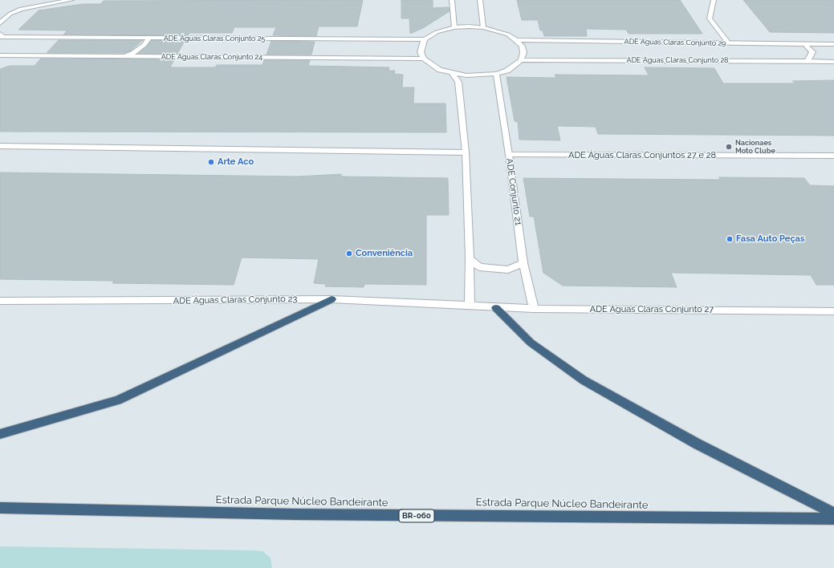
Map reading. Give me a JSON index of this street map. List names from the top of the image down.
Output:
{
  "streets": {
    "highway": ["Estrada Parque Núcleo Bandeirante", "BR-060"],
    "street": [
      "ADE Águas Claras Conjunto 25",
      "ADE Águas Claras Conjunto 29",
      "ADE Águas Claras Conjunto 24",
      "ADE Águas Claras Conjunto 28",
      "ADE Águas Claras Conjuntos 27 e 28",
      "ADE Conjunto 21",
      "ADE Águas Claras Conjunto 23",
      "ADE Águas Claras Conjunto 27"
    ]
  },
  "crossings": [
    ["ADE Águas Claras Conjuntos 27 e 28", "ADE Conjunto 21"],
    ["ADE Conjunto 21", "ADE Águas Claras Conjunto 27"],
    ["ADE Águas Claras Conjunto 23", "ADE Águas Claras Conjunto 27"]
  ],
  "places": [
    "Nacionaes Moto Clube",
    "Arte Aco",
    "Fasa Auto Peças",
    "Conveniência"
  ]
}
